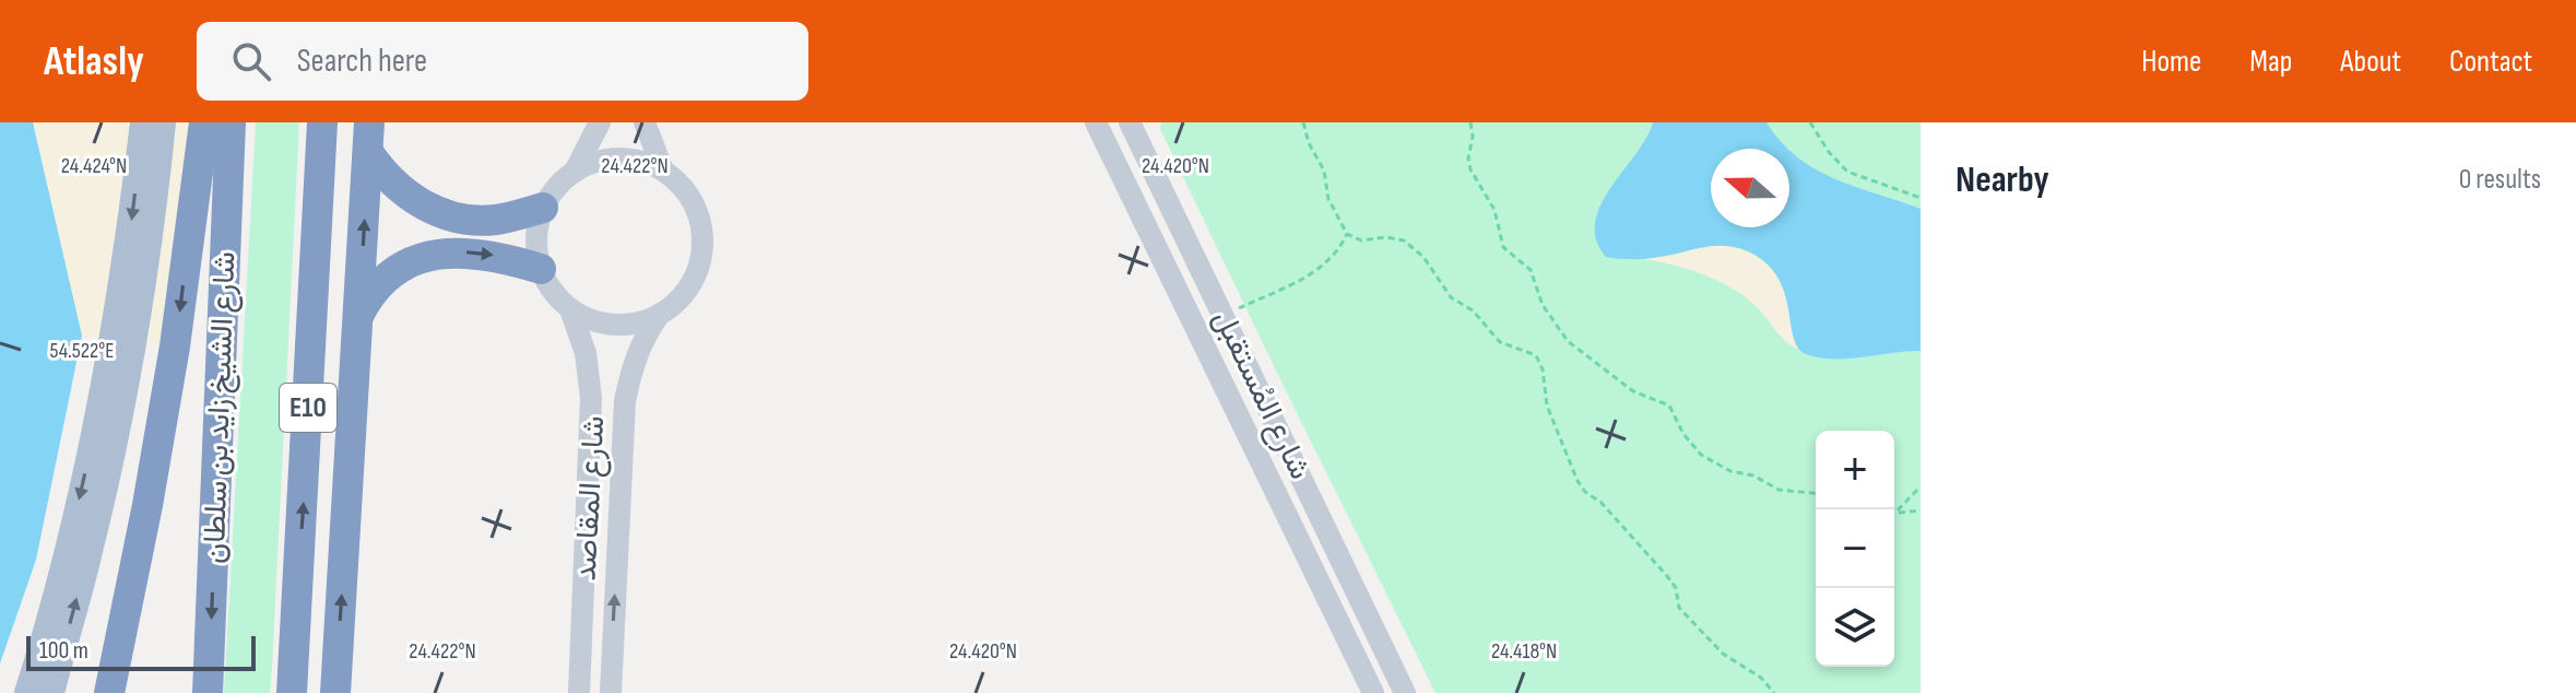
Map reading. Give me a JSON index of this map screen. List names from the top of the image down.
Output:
{
  "streets": {
    "highway": ["شارع الشيخ زايد بن سلطان", "E10"],
    "street": ["شارع المُستقبل", "شارع المقاصد"]
  },
  "scale_bar": "100 m",
  "north": "left",
  "page": {
    "header": "Atlasly",
    "search": "Search here",
    "nav": [
      "Home",
      "Map",
      "About",
      "Contact"
    ],
    "heading": ["Nearby", "0 results"],
    "map_buttons": ["+", "−"],
    "scale": "100 m"
  },
  "coordinates": [
    "24.424°N",
    "24.422°N",
    "24.420°N",
    "54.522°E",
    "24.418°N"
  ]
}
